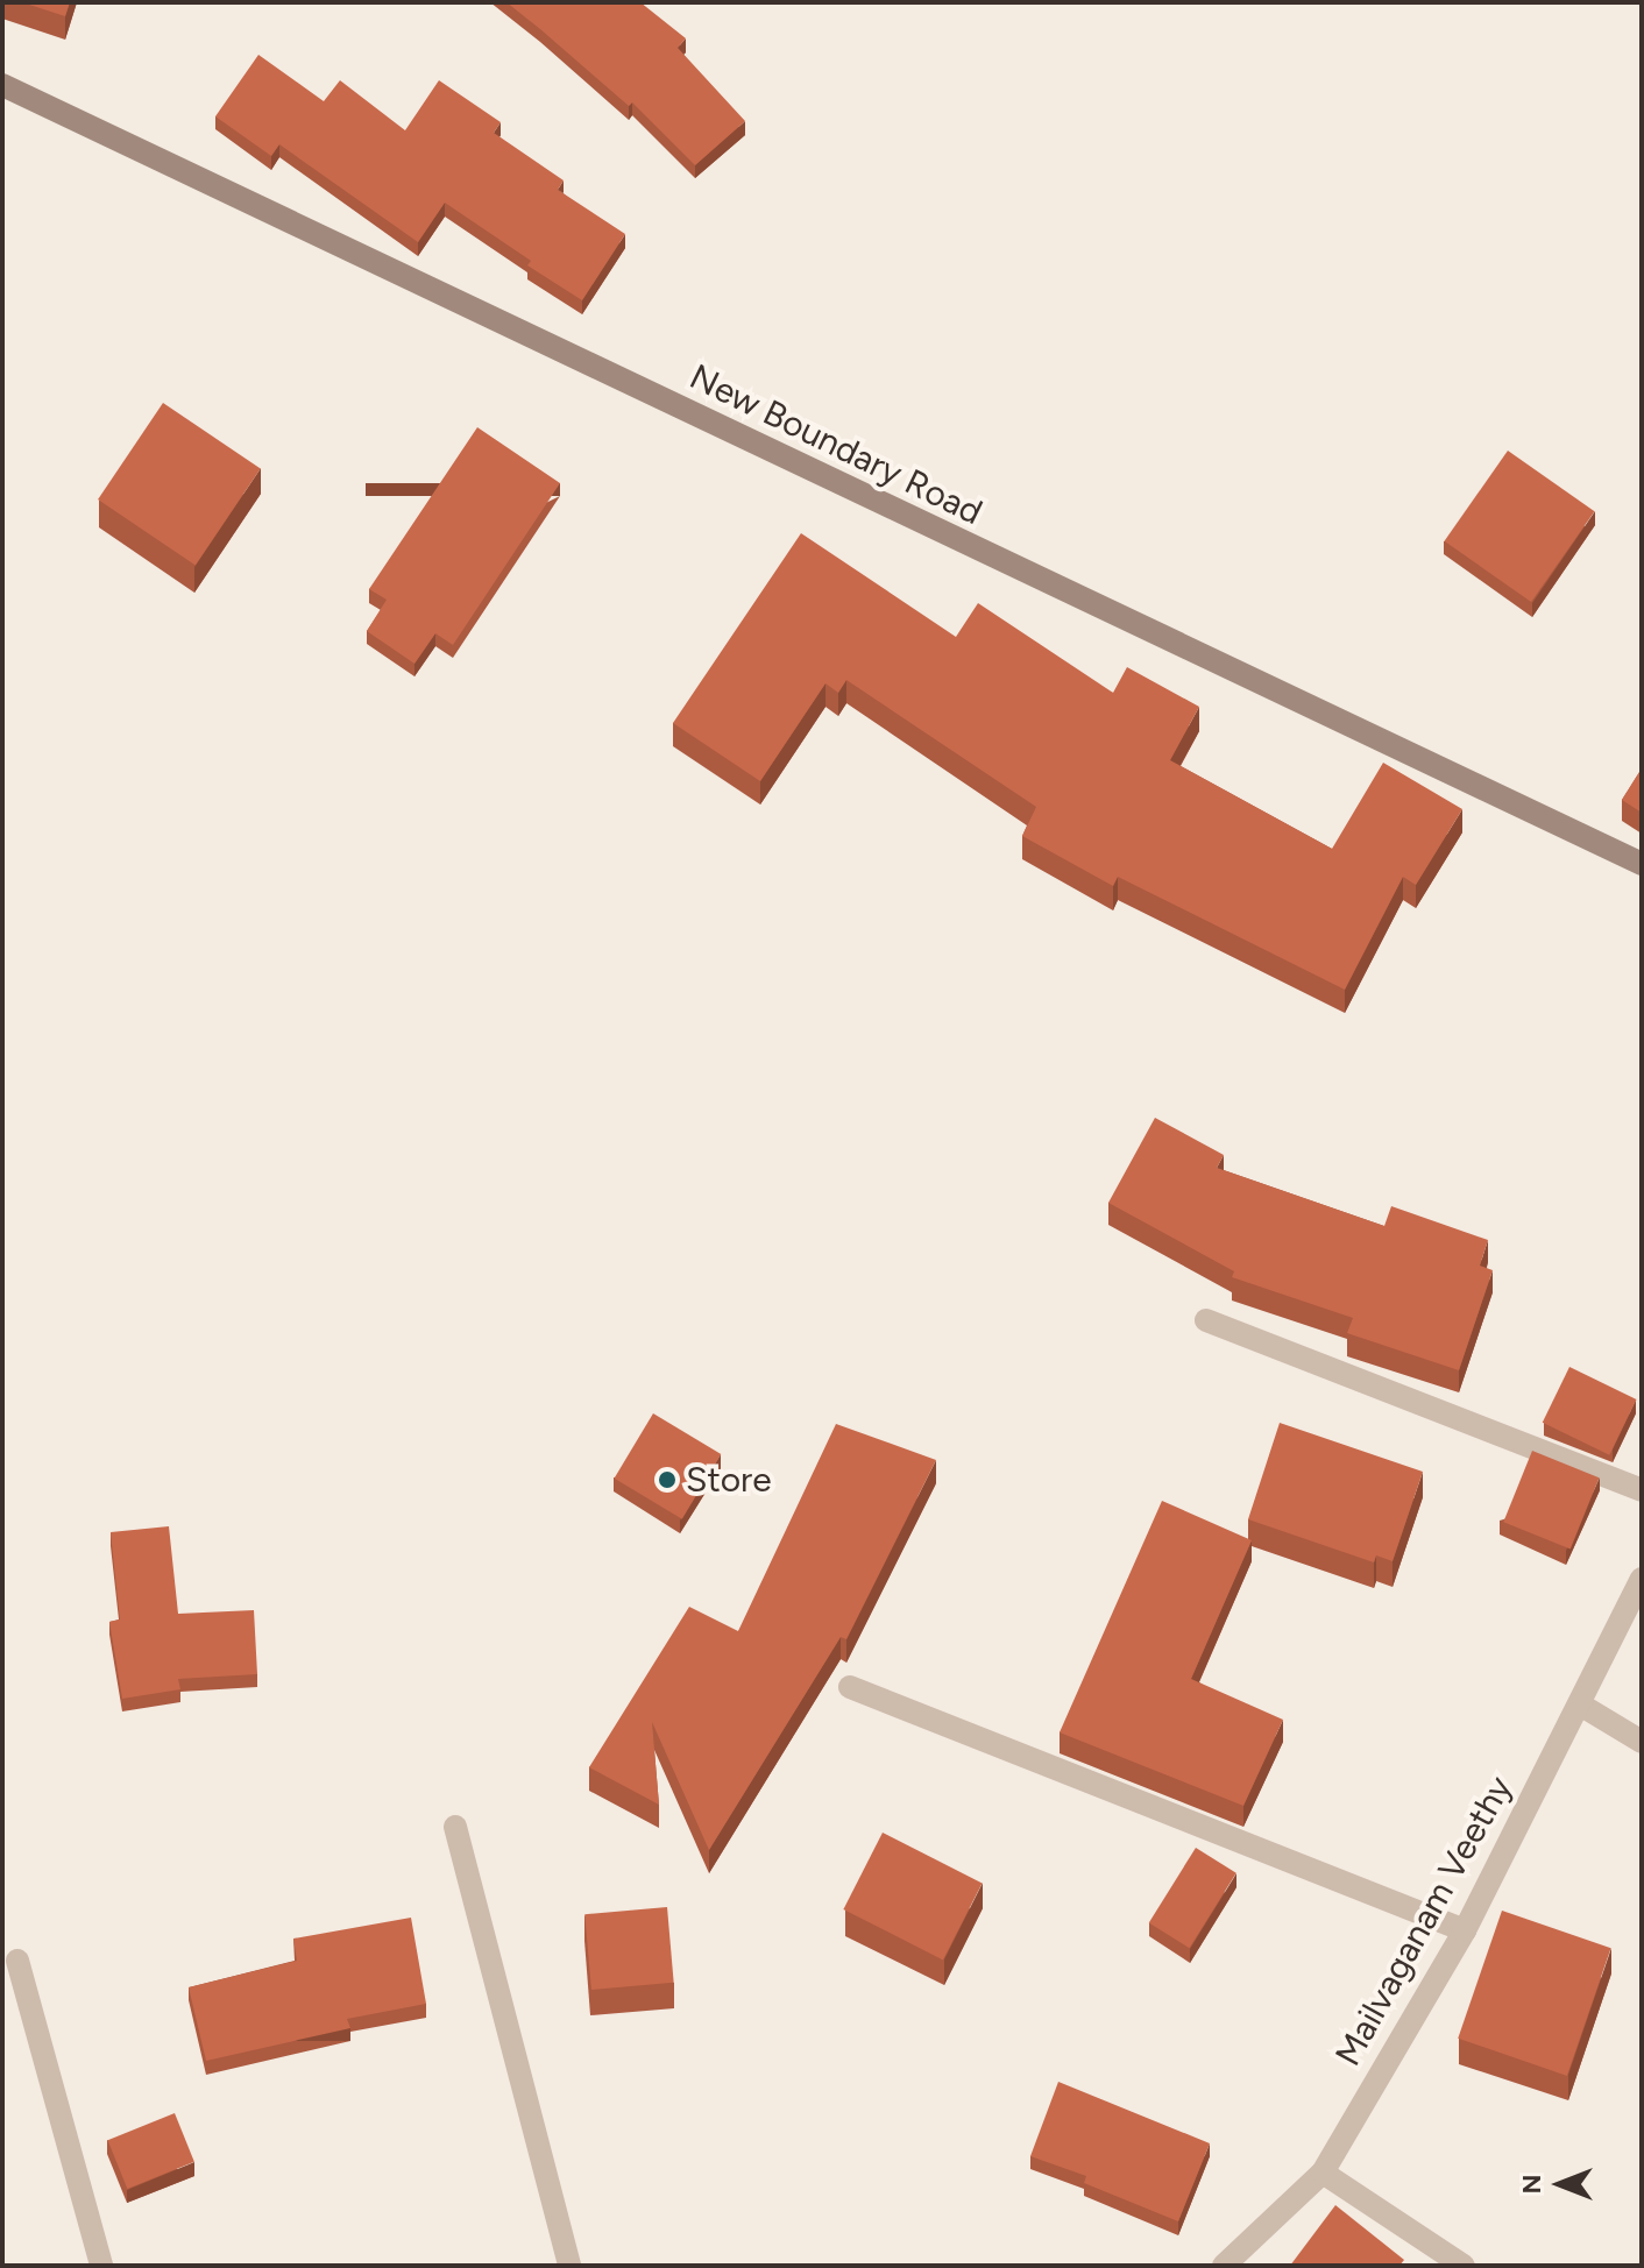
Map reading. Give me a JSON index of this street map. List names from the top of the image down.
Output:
{
  "streets": {
    "main road": ["New Boundary Road"],
    "street": ["Mailvaganam Veethy"]
  },
  "places": ["Store"],
  "north": "left"
}
